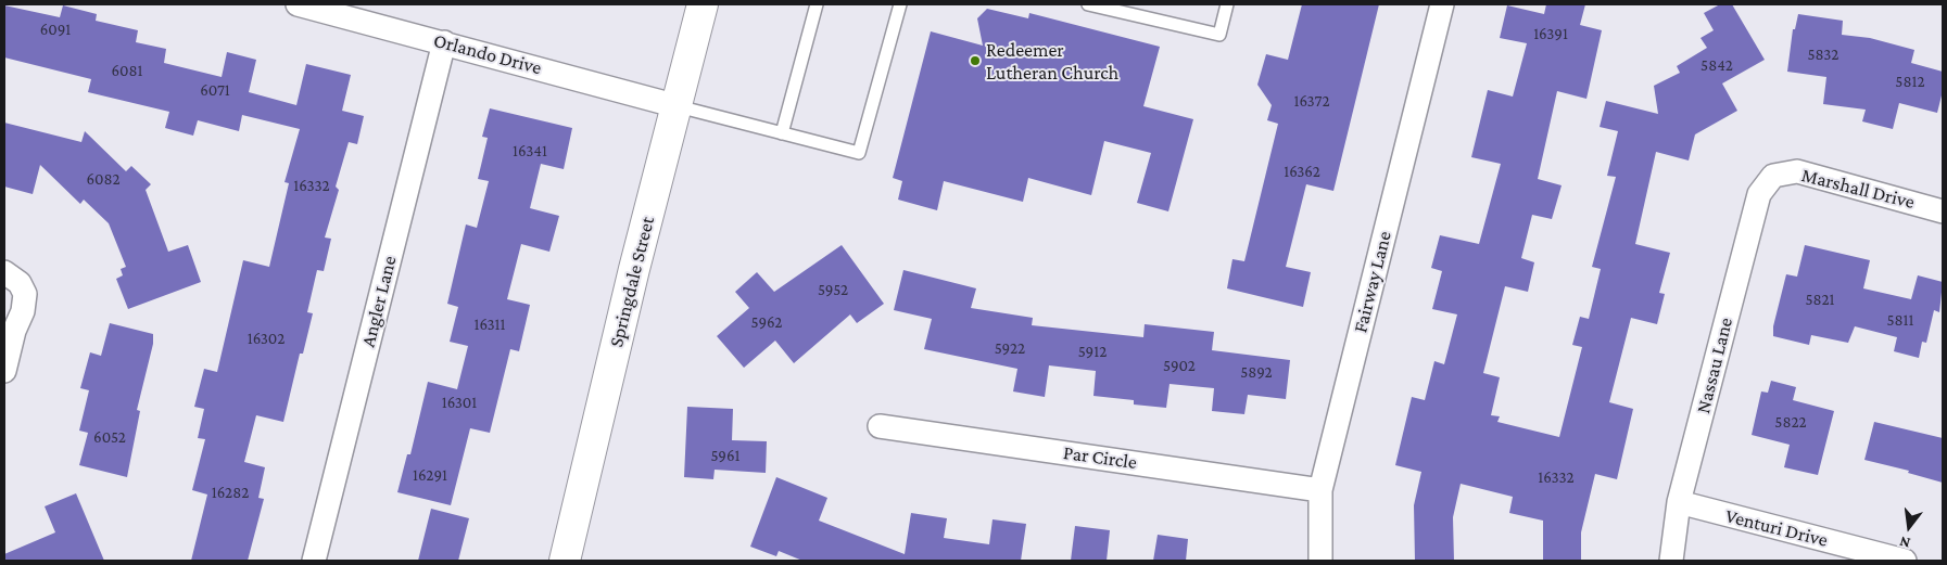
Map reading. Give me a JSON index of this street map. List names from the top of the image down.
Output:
{
  "streets": {
    "main road": ["Springdale Street"],
    "street": [
      "Orlando Drive",
      "Marshall Drive",
      "Fairway Lane",
      "Angler Lane",
      "Nassau Lane",
      "Par Circle",
      "Venturi Drive"
    ]
  },
  "crossings": [
    ["Orlando Drive", "Springdale Street"],
    ["Orlando Drive", "Angler Lane"],
    ["Marshall Drive", "Nassau Lane"],
    ["Fairway Lane", "Par Circle"],
    ["Nassau Lane", "Venturi Drive"]
  ],
  "places": ["Redeemer Lutheran Church"],
  "house_numbers": [
    "6091",
    "16391",
    "5832",
    "5842",
    "6081",
    "5812",
    "6071",
    "16372",
    "16341",
    "16362",
    "6082",
    "16332",
    "5952",
    "5821",
    "5811",
    "5962",
    "16311",
    "16302",
    "5922",
    "5912",
    "5902",
    "5892",
    "16301",
    "5822",
    "6052",
    "5961",
    "16291",
    "16332",
    "16282"
  ],
  "north": "bottom"
}
